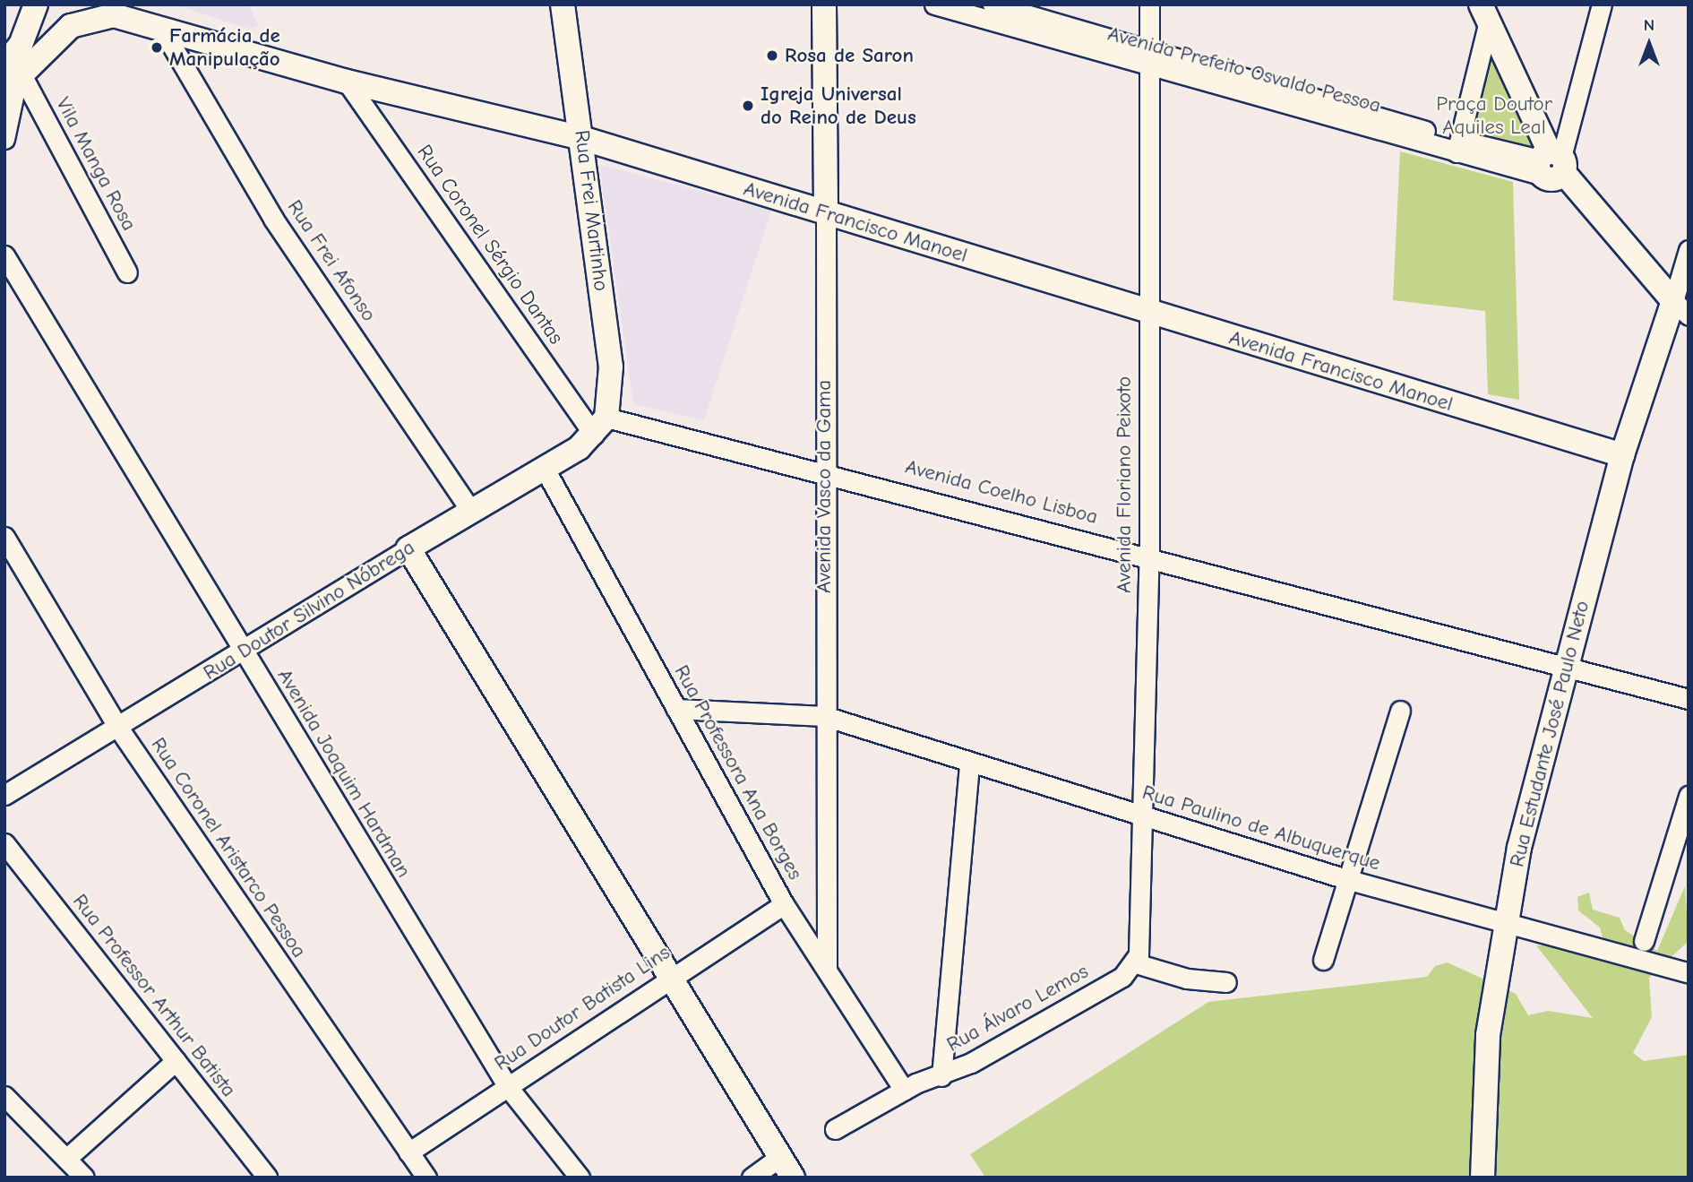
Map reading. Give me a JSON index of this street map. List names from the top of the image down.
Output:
{
  "streets": {
    "main road": [
      "Rua Frei Martinho",
      "Avenida Francisco Manoel",
      "Avenida Vasco da Gama",
      "Rua Doutor Silvino Nóbrega",
      "Rua Estudante José Paulo Neto"
    ],
    "street": [
      "Avenida Prefeito Osvaldo Pessoa",
      "Vila Manga Rosa",
      "Rua Coronel Sérgio Dantas",
      "Rua Frei Afonso",
      "Avenida Floriano Peixoto",
      "Avenida Coelho Lisboa",
      "Rua Professora Ana Borges",
      "Avenida Joaquim Hardman",
      "Rua Paulino de Albuquerque",
      "Rua Coronel Aristarco Pessoa",
      "Rua Professor Arthur Batista",
      "Rua Doutor Batista Lins",
      "Rua Álvaro Lemos"
    ]
  },
  "crossings": [
    ["Avenida Prefeito Osvaldo Pessoa", "Avenida Floriano Peixoto"],
    ["Rua Frei Martinho", "Avenida Francisco Manoel"],
    ["Rua Frei Martinho", "Rua Coronel Sérgio Dantas"],
    ["Rua Frei Martinho", "Avenida Coelho Lisboa"],
    ["Rua Frei Martinho", "Rua Doutor Silvino Nóbrega"],
    ["Avenida Francisco Manoel", "Rua Coronel Sérgio Dantas"],
    ["Avenida Francisco Manoel", "Rua Frei Afonso"],
    ["Avenida Francisco Manoel", "Avenida Floriano Peixoto"],
    ["Avenida Francisco Manoel", "Avenida Vasco da Gama"],
    ["Avenida Francisco Manoel", "Rua Estudante José Paulo Neto"],
    ["Rua Coronel Sérgio Dantas", "Avenida Coelho Lisboa"],
    ["Rua Coronel Sérgio Dantas", "Rua Doutor Silvino Nóbrega"],
    ["Rua Frei Afonso", "Rua Doutor Silvino Nóbrega"],
    ["Avenida Floriano Peixoto", "Avenida Coelho Lisboa"],
    ["Avenida Floriano Peixoto", "Rua Paulino de Albuquerque"],
    ["Avenida Floriano Peixoto", "Rua Álvaro Lemos"],
    ["Avenida Vasco da Gama", "Avenida Coelho Lisboa"],
    ["Avenida Vasco da Gama", "Rua Professora Ana Borges"],
    ["Avenida Vasco da Gama", "Rua Paulino de Albuquerque"],
    ["Avenida Coelho Lisboa", "Rua Doutor Silvino Nóbrega"],
    ["Avenida Coelho Lisboa", "Rua Estudante José Paulo Neto"],
    ["Rua Doutor Silvino Nóbrega", "Rua Professora Ana Borges"],
    ["Rua Doutor Silvino Nóbrega", "Avenida Joaquim Hardman"],
    ["Rua Doutor Silvino Nóbrega", "Rua Coronel Aristarco Pessoa"],
    ["Rua Estudante José Paulo Neto", "Rua Paulino de Albuquerque"],
    ["Rua Professora Ana Borges", "Rua Paulino de Albuquerque"],
    ["Rua Professora Ana Borges", "Rua Doutor Batista Lins"],
    ["Rua Professora Ana Borges", "Rua Álvaro Lemos"],
    ["Avenida Joaquim Hardman", "Rua Doutor Batista Lins"],
    ["Rua Coronel Aristarco Pessoa", "Rua Doutor Batista Lins"]
  ],
  "parks": ["Praça Doutor Aquiles Leal"],
  "places": ["Farmácia de Manipulação", "Rosa de Saron", "Igreja Universal do Reino de Deus"],
  "north": "top"
}
